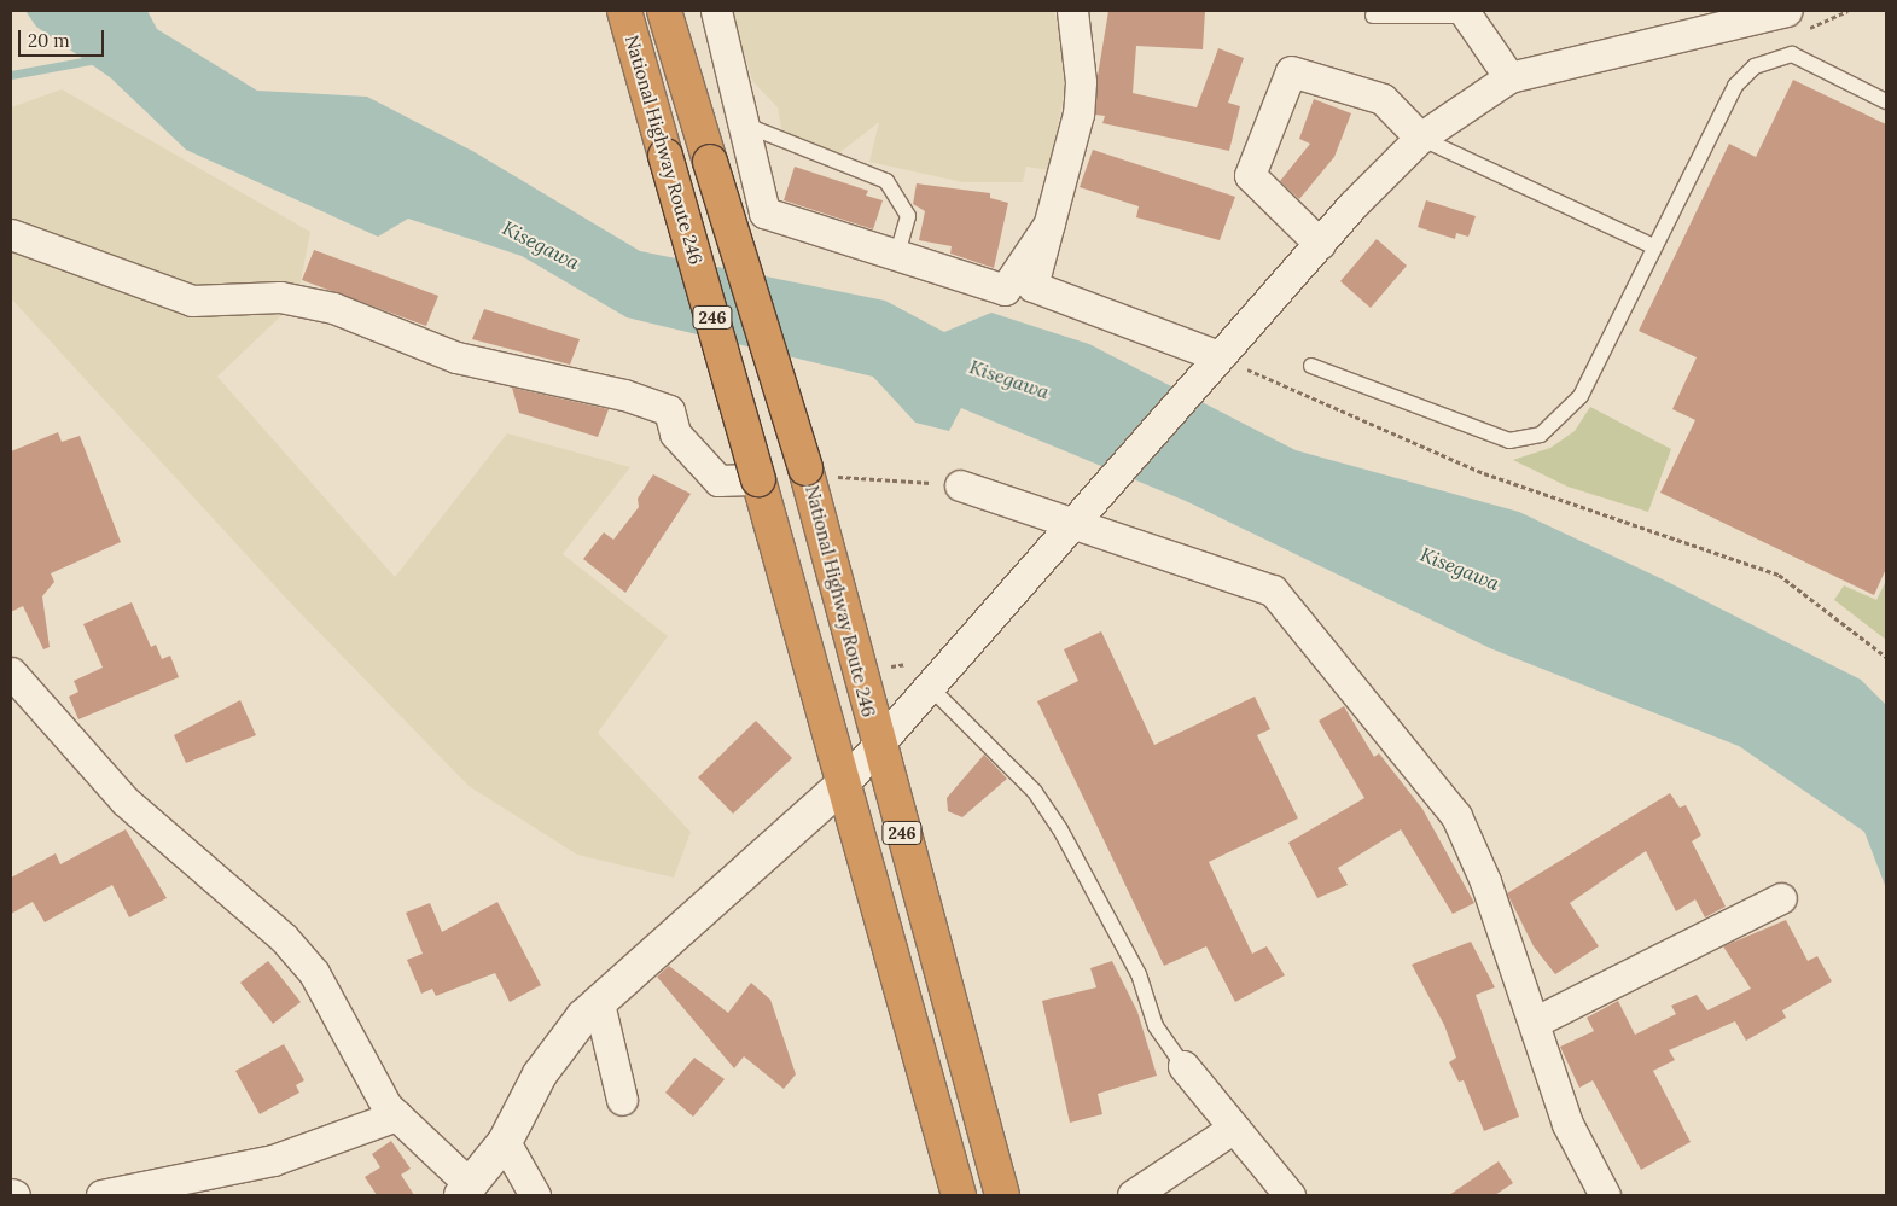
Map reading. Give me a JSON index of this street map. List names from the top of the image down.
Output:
{
  "streets": {
    "highway": ["National Highway Route 246", "246"]
  },
  "water": ["Kisegawa"],
  "scale_bar": "20 m"
}
